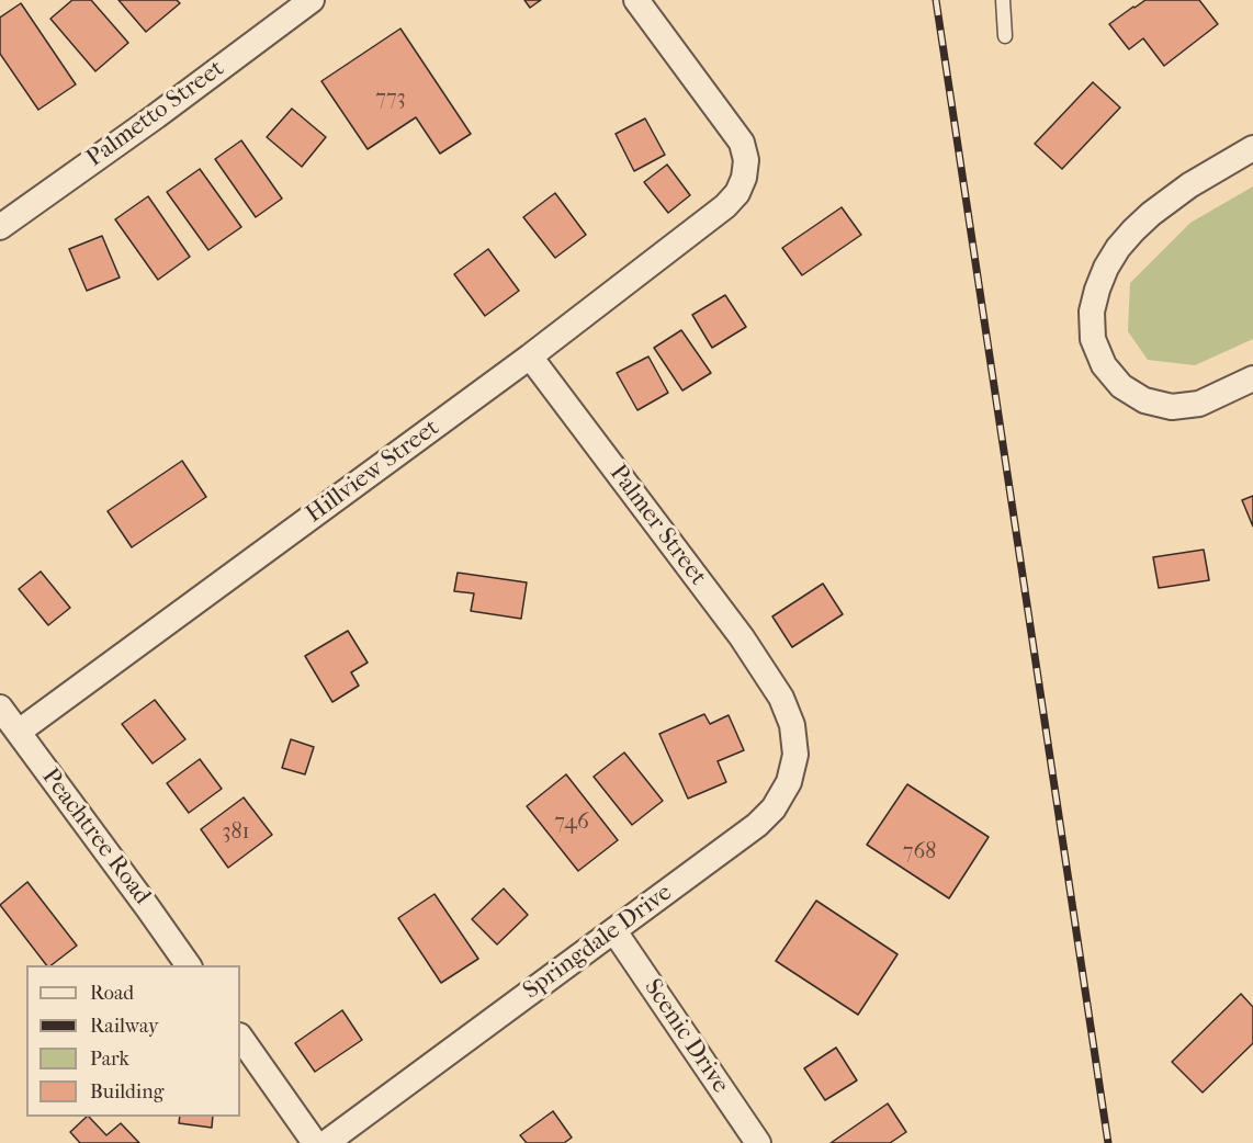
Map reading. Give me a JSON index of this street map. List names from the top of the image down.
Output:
{
  "streets": {
    "street": [
      "Palmetto Street",
      "Hillview Street",
      "Palmer Street",
      "Peachtree Road",
      "Springdale Drive",
      "Scenic Drive"
    ]
  },
  "crossings": [
    ["Hillview Street", "Palmer Street"],
    ["Hillview Street", "Peachtree Road"],
    ["Palmer Street", "Springdale Drive"],
    ["Springdale Drive", "Scenic Drive"]
  ],
  "house_numbers": [
    "773",
    "746",
    "381",
    "768"
  ],
  "legend": [
    "Road",
    "Railway",
    "Park",
    "Building"
  ]
}
